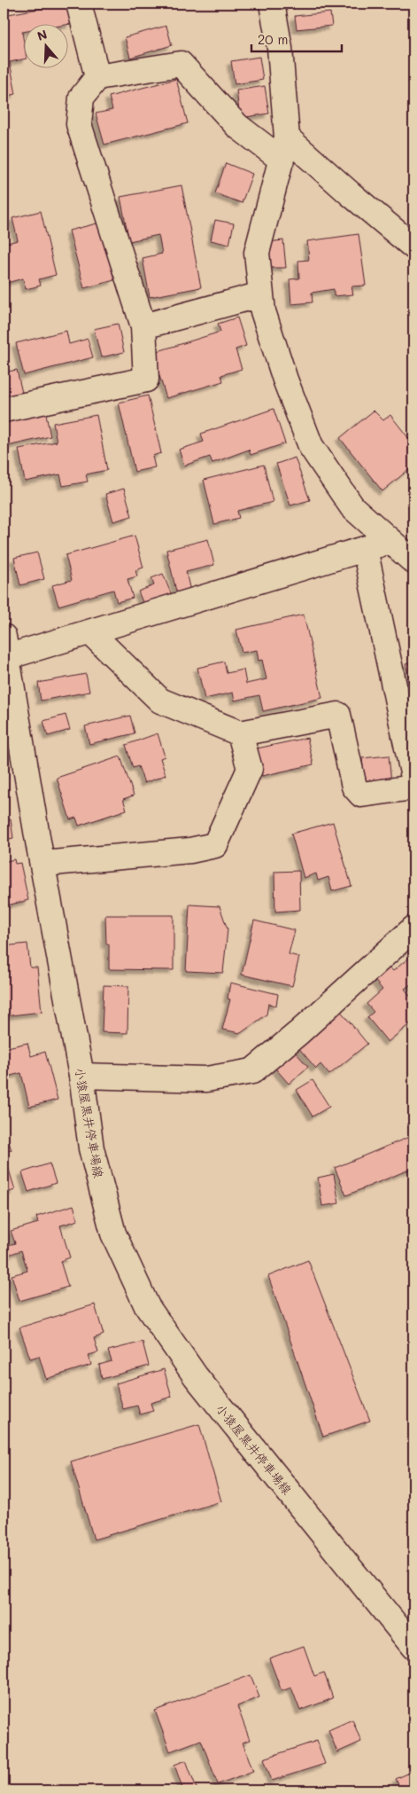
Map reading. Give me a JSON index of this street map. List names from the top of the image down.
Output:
{
  "streets": {
    "street": ["小猿屋黒井停車場線"]
  },
  "scale_bar": "20 m",
  "north": "top"
}
